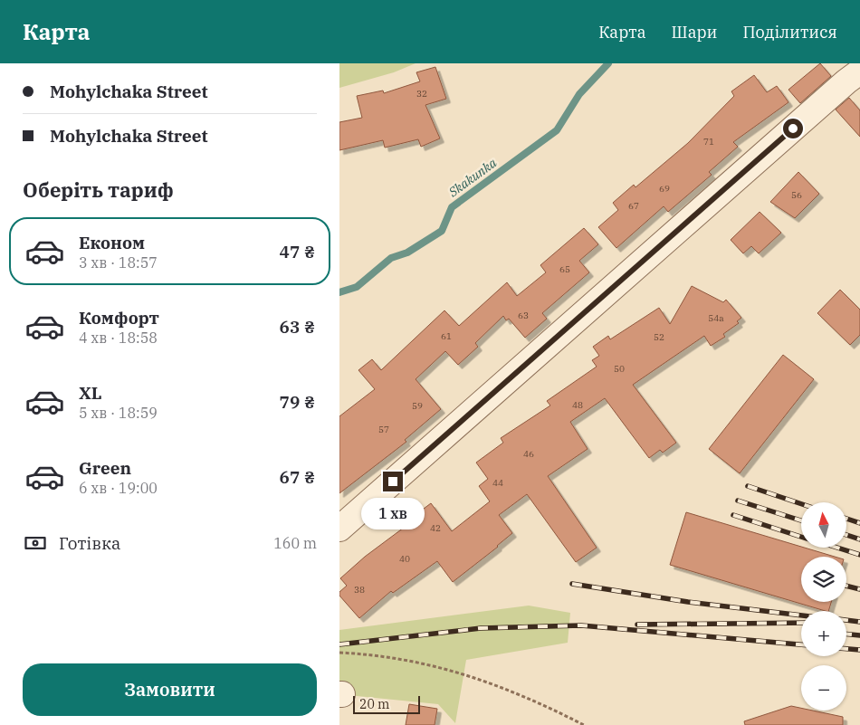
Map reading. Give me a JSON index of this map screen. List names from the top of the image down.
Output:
{
  "water": ["Skakunka"],
  "house_numbers": [
    "32",
    "71",
    "69",
    "56",
    "67",
    "65",
    "63",
    "54а",
    "61",
    "52",
    "50",
    "48",
    "59",
    "57",
    "46",
    "44",
    "42",
    "40",
    "38"
  ],
  "scale_bar": "20 m",
  "north": "top",
  "page": {
    "header": "Карта",
    "nav": ["Карта", "Шари", "Поділитися"],
    "banner": ["Mohylchaka Street", "Mohylchaka Street"],
    "heading": "Оберіть тариф",
    "list": [
      {
        "name": "Економ",
        "note": "3 хв · 18:57",
        "value": "47 ₴"
      },
      {
        "name": "Комфорт",
        "note": "4 хв · 18:58",
        "value": "63 ₴"
      },
      {
        "name": "XL",
        "note": "5 хв · 18:59",
        "value": "79 ₴"
      },
      {
        "name": "Green",
        "note": "6 хв · 19:00",
        "value": "67 ₴"
      }
    ],
    "bubble": "1 хв",
    "map_buttons": ["+", "−"],
    "pay": ["Готівка", "160 m"],
    "buttons": "Замовити",
    "scale": "20 m"
  }
}
